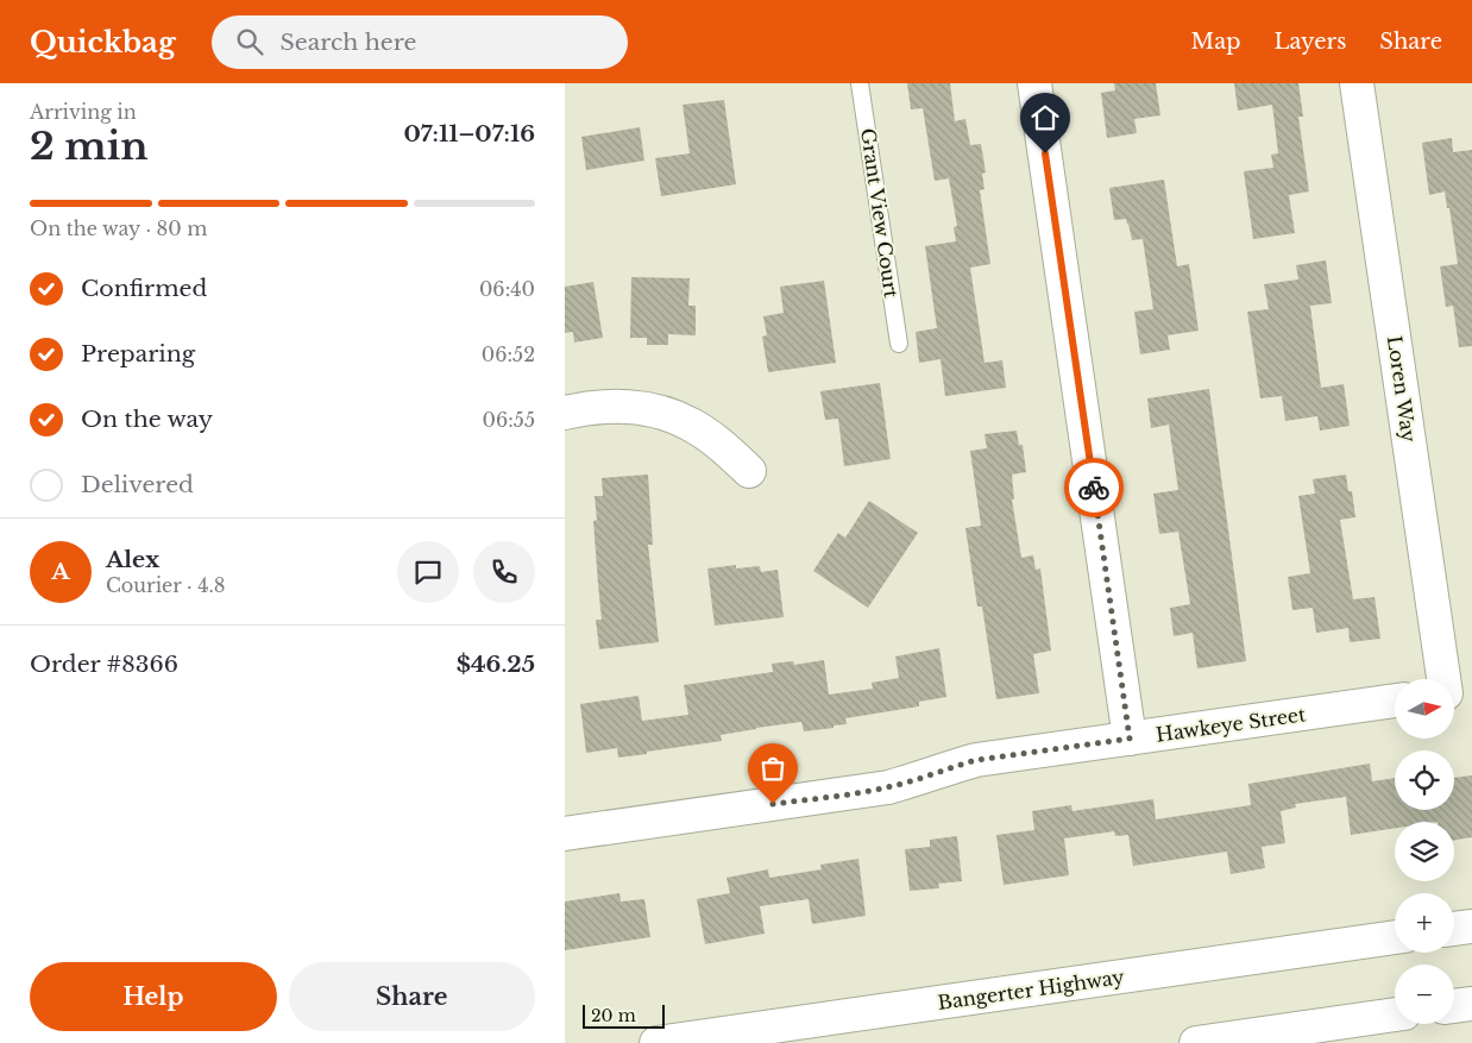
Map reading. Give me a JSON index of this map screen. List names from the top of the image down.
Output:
{
  "streets": {
    "main road": ["Loren Way", "Hawkeye Street", "Bangerter Highway"],
    "lane": ["Grant View Court"]
  },
  "scale_bar": "20 m",
  "north": "right",
  "page": {
    "header": "Quickbag",
    "search": "Search here",
    "nav": ["Map", "Layers", "Share"],
    "heading": ["2 min", "Arriving in", "07:11–07:16"],
    "panel": [
      "Alex",
      "Courier · 4.8",
      "Order #8366",
      "$46.25"
    ],
    "bar": "On the way · 80 m",
    "list": [
      ["Confirmed", "06:40"],
      ["Preparing", "06:52"],
      ["On the way", "06:55"],
      "Delivered"
    ],
    "round": "A",
    "map_buttons": ["+", "−"],
    "buttons": ["Help", "Share"],
    "scale": "20 m"
  }
}
